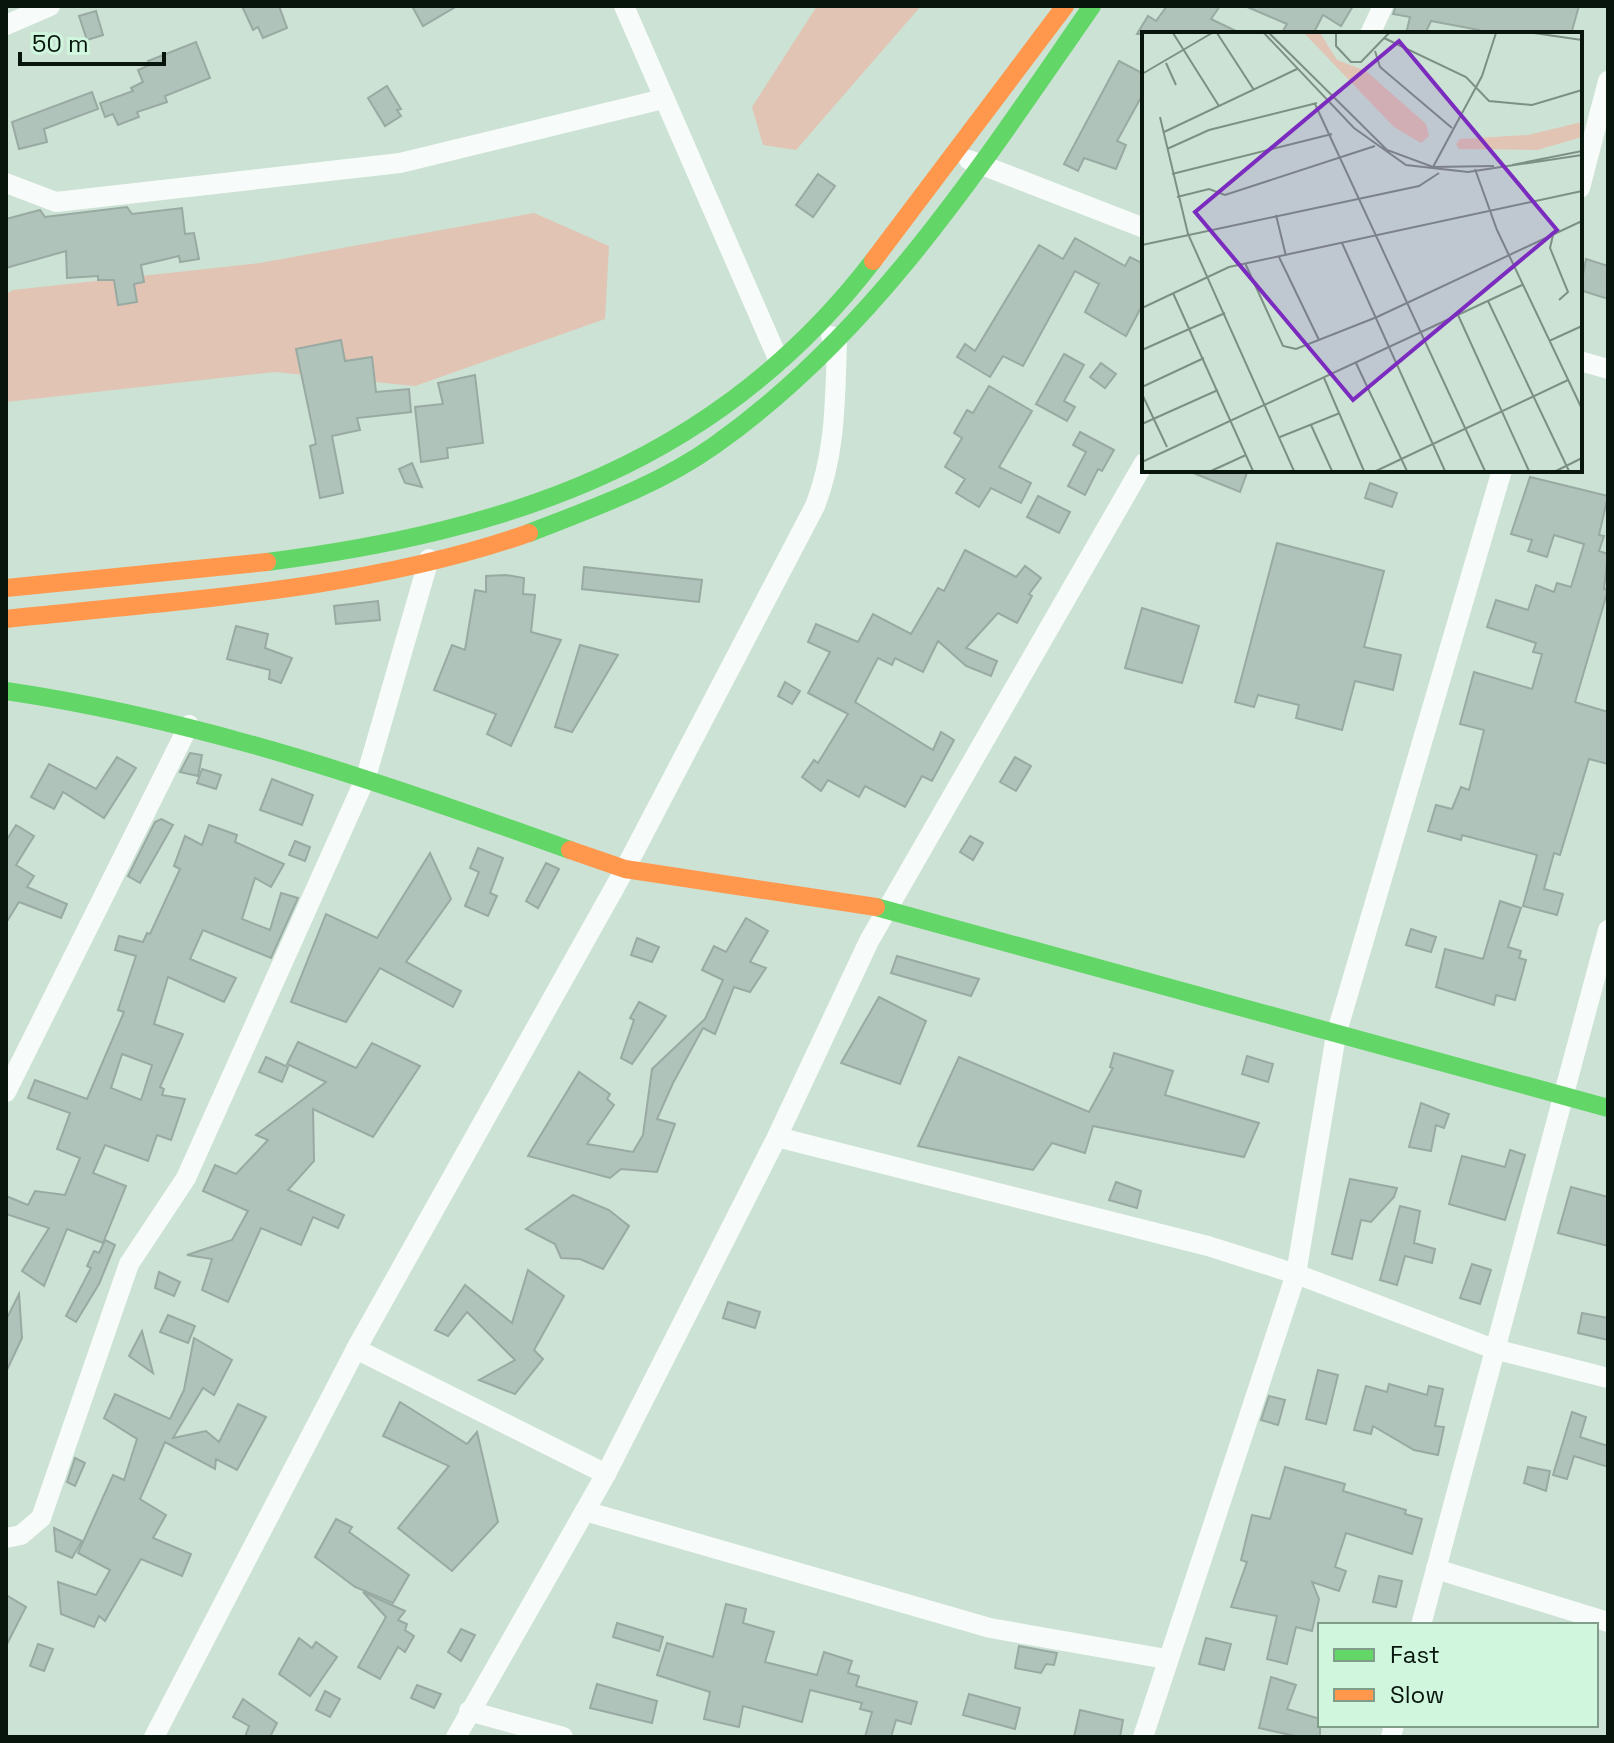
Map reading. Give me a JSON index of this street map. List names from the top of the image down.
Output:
{
  "legend": ["Fast", "Slow"],
  "scale_bar": "50 m"
}
